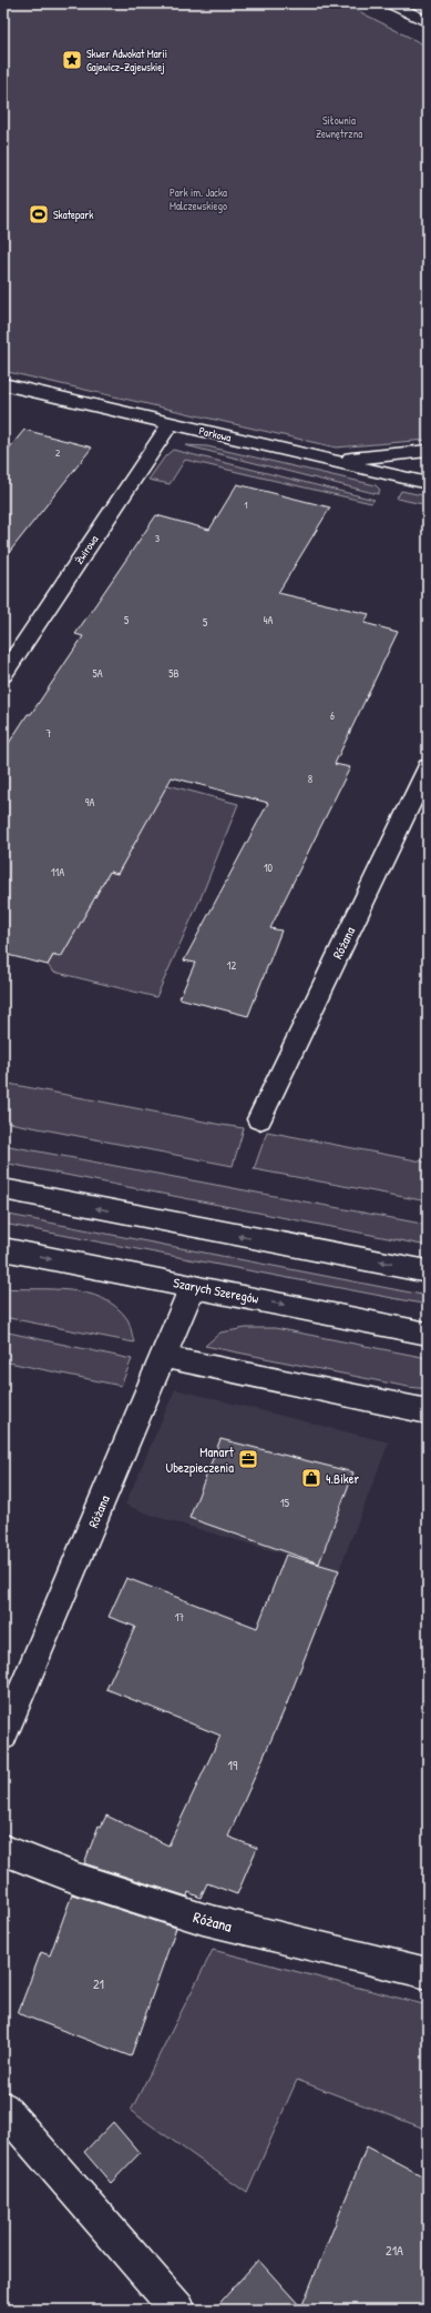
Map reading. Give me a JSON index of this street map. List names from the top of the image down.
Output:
{
  "streets": {
    "street": [
      "Parkowa",
      "Żwirowa",
      "Różana",
      "Szarych Szeregów"
    ]
  },
  "crossings": [
    ["Parkowa", "Żwirowa"],
    ["Różana", "Szarych Szeregów"]
  ],
  "parks": ["Siłownia Zewnętrzna", "Park im. Jacka Malczewskiego"],
  "places": {
    "place": ["Skwer Adwokat Marii Gajewicz-Zajewskiej"],
    "sports": ["Skatepark"],
    "office": ["Manart Ubezpieczenia"],
    "shop": ["4.Biker"]
  },
  "house_numbers": [
    "2",
    "1",
    "3",
    "5",
    "4A",
    "5",
    "5A",
    "5B",
    "6",
    "7",
    "8",
    "9A",
    "10",
    "11A",
    "12",
    "15",
    "17",
    "19",
    "21",
    "21A"
  ]
}
